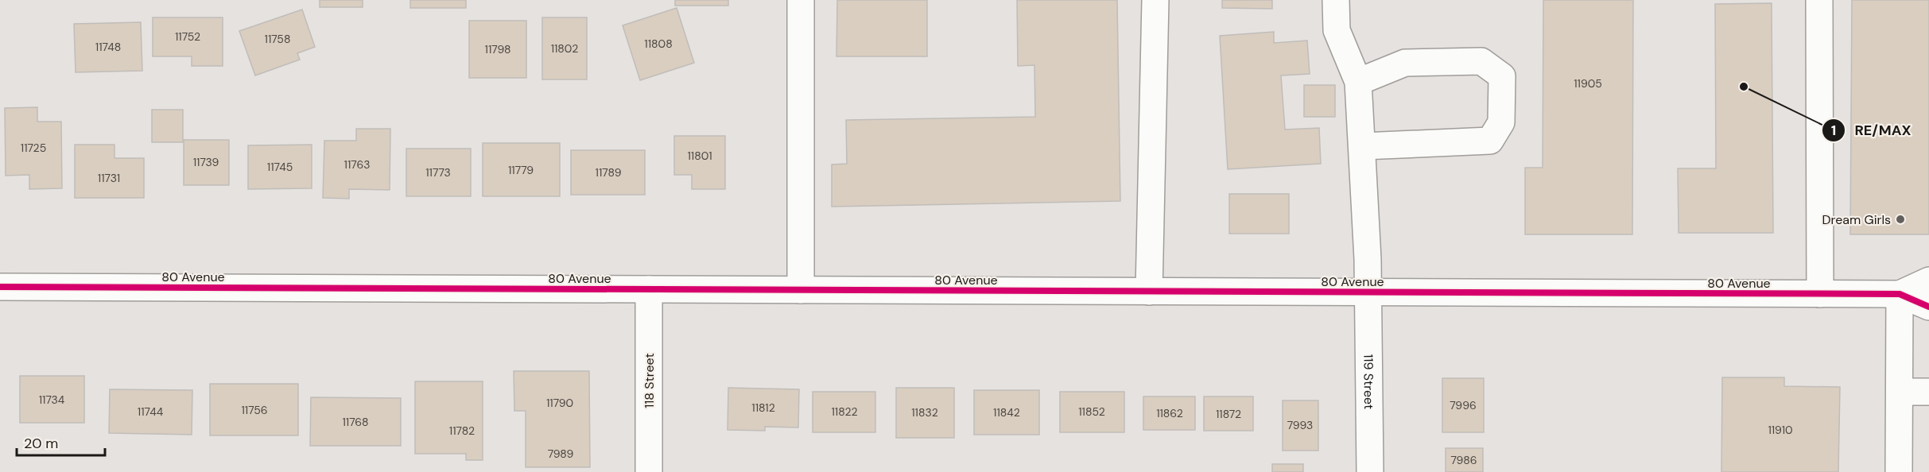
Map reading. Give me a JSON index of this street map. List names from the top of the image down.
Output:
{
  "streets": {
    "street": ["80 Avenue", "118 Street", "119 Street"]
  },
  "crossings": [
    ["80 Avenue", "118 Street"],
    ["80 Avenue", "119 Street"]
  ],
  "places": ["RE/MAX", "Dream Girls"],
  "house_numbers": [
    "11752",
    "11758",
    "11808",
    "11748",
    "11802",
    "11798",
    "11905",
    "11725",
    "11801",
    "11739",
    "11763",
    "11745",
    "11779",
    "11773",
    "11789",
    "11731",
    "11734",
    "11790",
    "7996",
    "11812",
    "11756",
    "11744",
    "11822",
    "11852",
    "11832",
    "11842",
    "11862",
    "11872",
    "11768",
    "7993",
    "11910",
    "11782",
    "7989",
    "7986"
  ],
  "scale_bar": "20 m"
}
